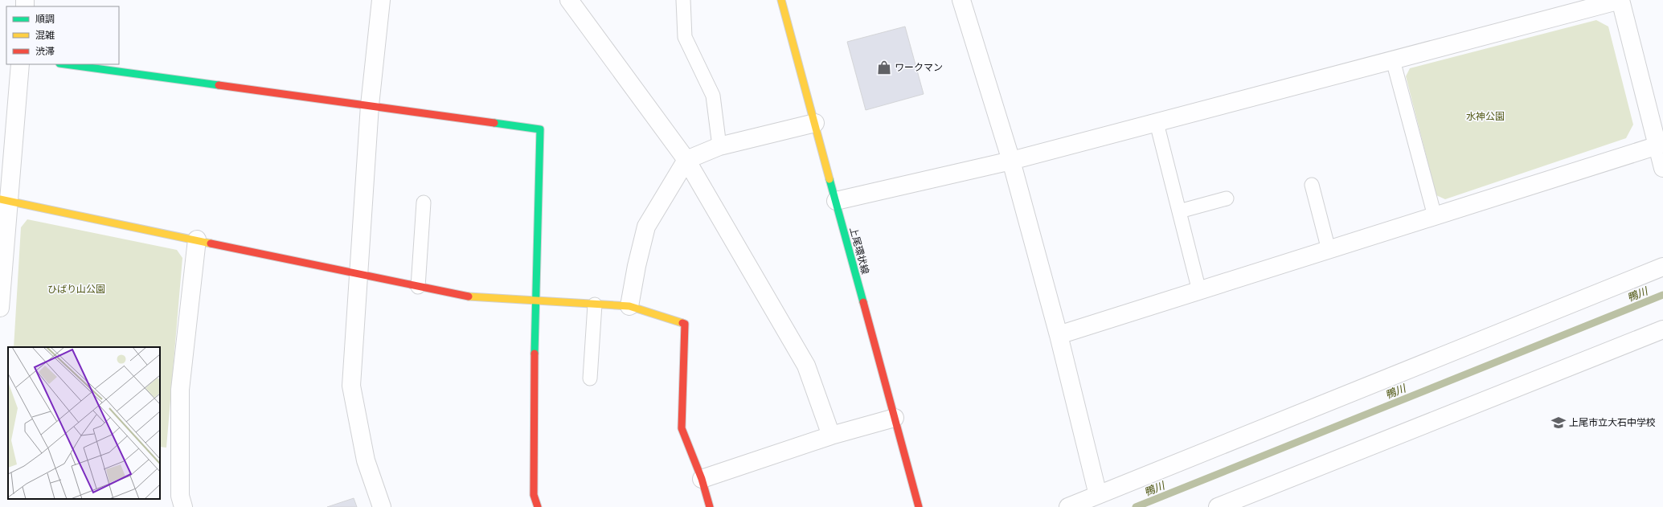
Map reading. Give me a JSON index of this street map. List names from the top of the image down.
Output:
{
  "streets": {
    "street": ["上尾環状線"]
  },
  "water": ["鴨川"],
  "parks": ["水神公園", "ひばり山公園"],
  "places": {
    "shop": ["ワークマン"],
    "school or university": ["上尾市立大石中学校"]
  },
  "legend": ["順調", "混雑", "渋滞"]
}
